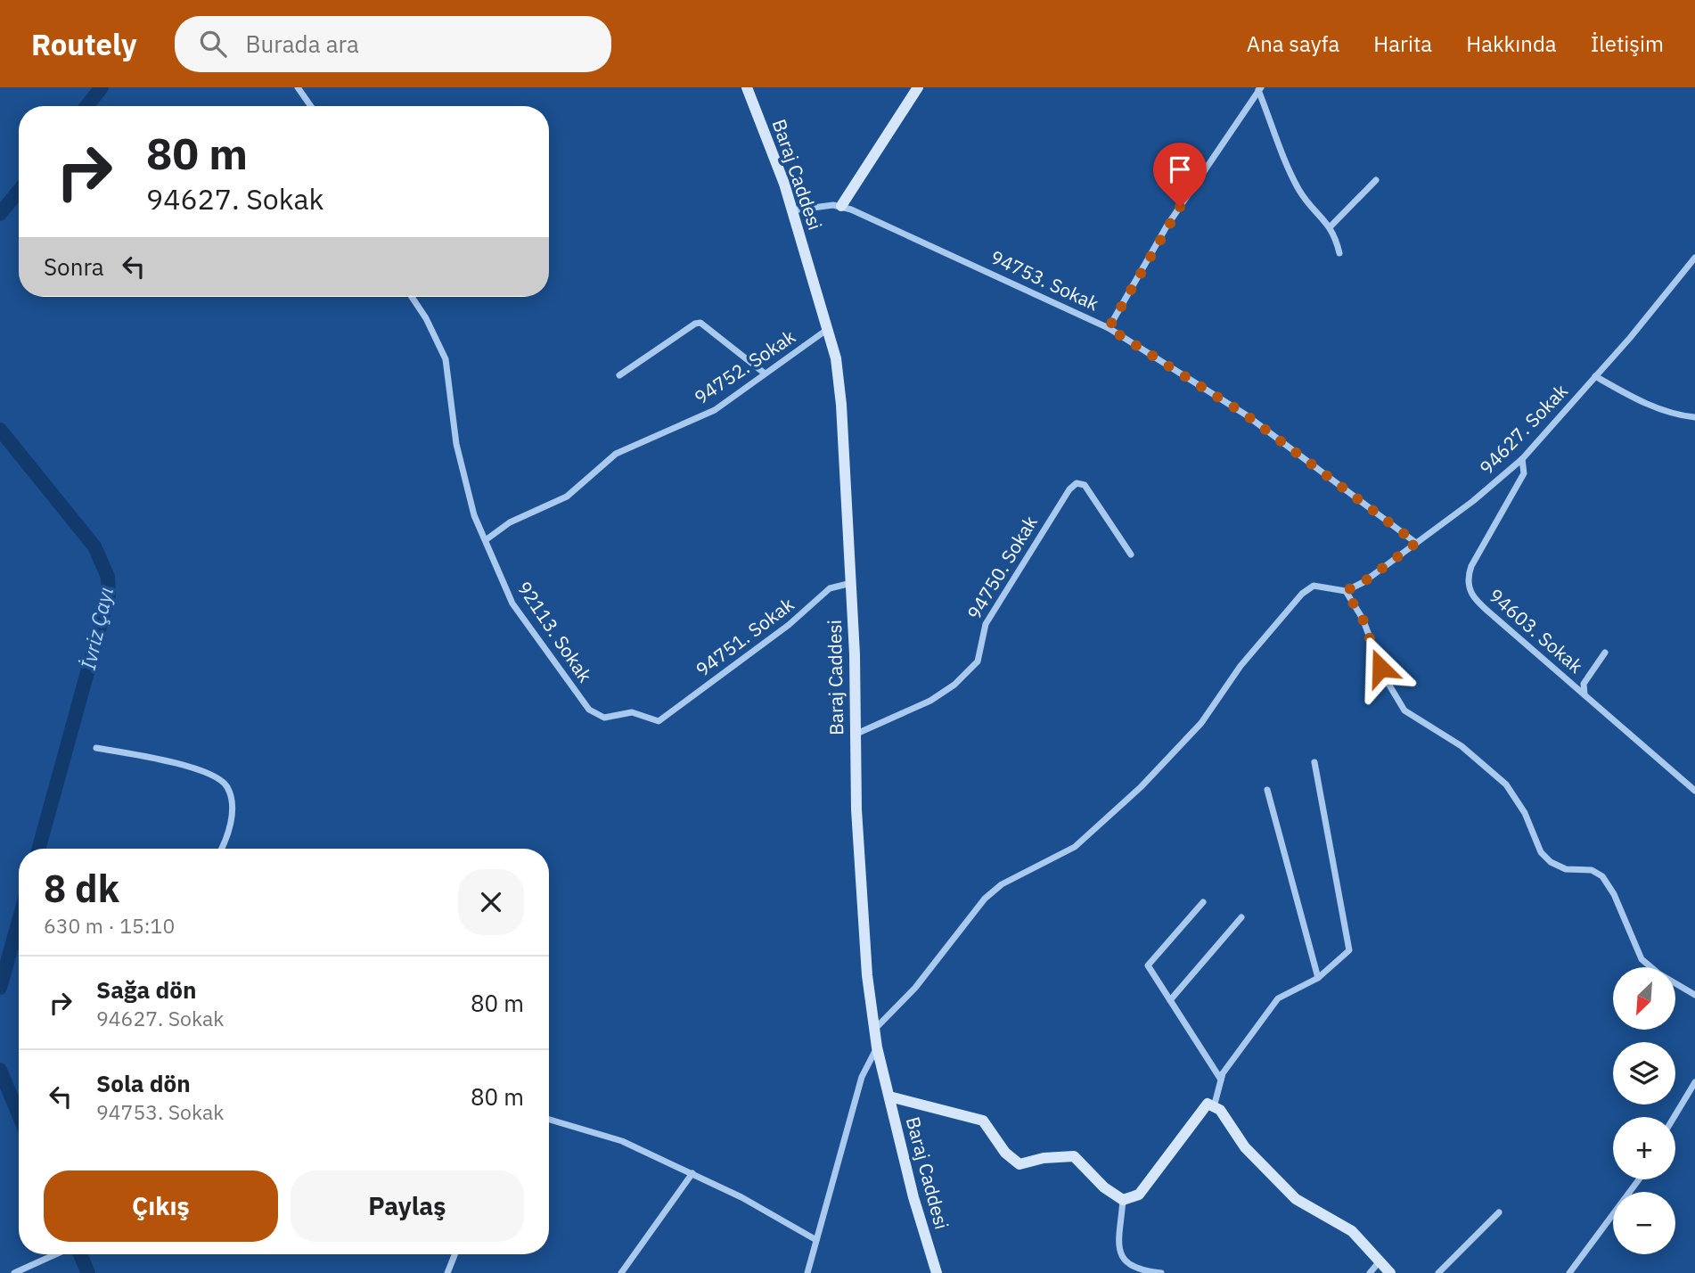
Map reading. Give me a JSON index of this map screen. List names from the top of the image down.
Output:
{
  "streets": {
    "main road": ["Baraj Caddesi"],
    "street": [
      "94753. Sokak",
      "94752. Sokak",
      "94627. Sokak",
      "94750. Sokak",
      "94603. Sokak",
      "92113. Sokak",
      "94751. Sokak"
    ]
  },
  "crossings": [
    ["Baraj Caddesi", "94753. Sokak"],
    ["Baraj Caddesi", "94752. Sokak"],
    ["Baraj Caddesi", "94750. Sokak"],
    ["Baraj Caddesi", "94751. Sokak"],
    ["94753. Sokak", "94627. Sokak"],
    ["94752. Sokak", "92113. Sokak"],
    ["94627. Sokak", "94603. Sokak"],
    ["92113. Sokak", "94751. Sokak"]
  ],
  "water": ["İvriz Çayı"],
  "north": "bottom left",
  "page": {
    "header": "Routely",
    "search": "Burada ara",
    "nav": [
      "Ana sayfa",
      "Harita",
      "Hakkında",
      "İletişim"
    ],
    "turn": ["80 m", "94627. Sokak"],
    "then": "Sonra",
    "heading": ["8 dk", "630 m · 15:10"],
    "list": [
      {
        "name": "Sağa dön",
        "note": "94627. Sokak",
        "value": "80 m"
      },
      {
        "name": "Sola dön",
        "note": "94753. Sokak",
        "value": "80 m"
      }
    ],
    "map_buttons": ["+", "−"],
    "buttons": ["Çıkış", "Paylaş"]
  }
}
